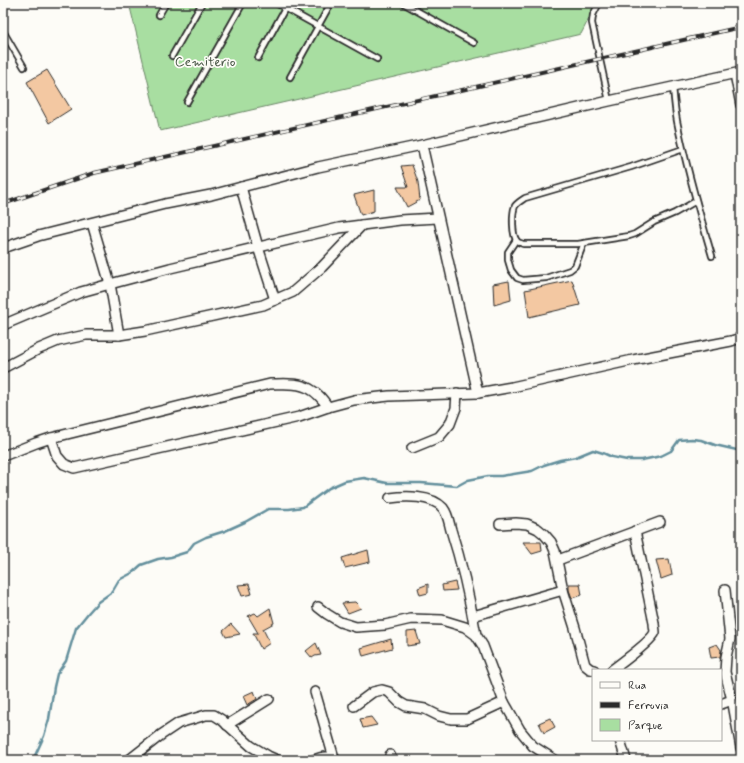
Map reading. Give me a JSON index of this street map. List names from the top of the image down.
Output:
{
  "parks": ["Cemiterio"],
  "legend": ["Rua", "Ferrovia", "Parque"]
}
